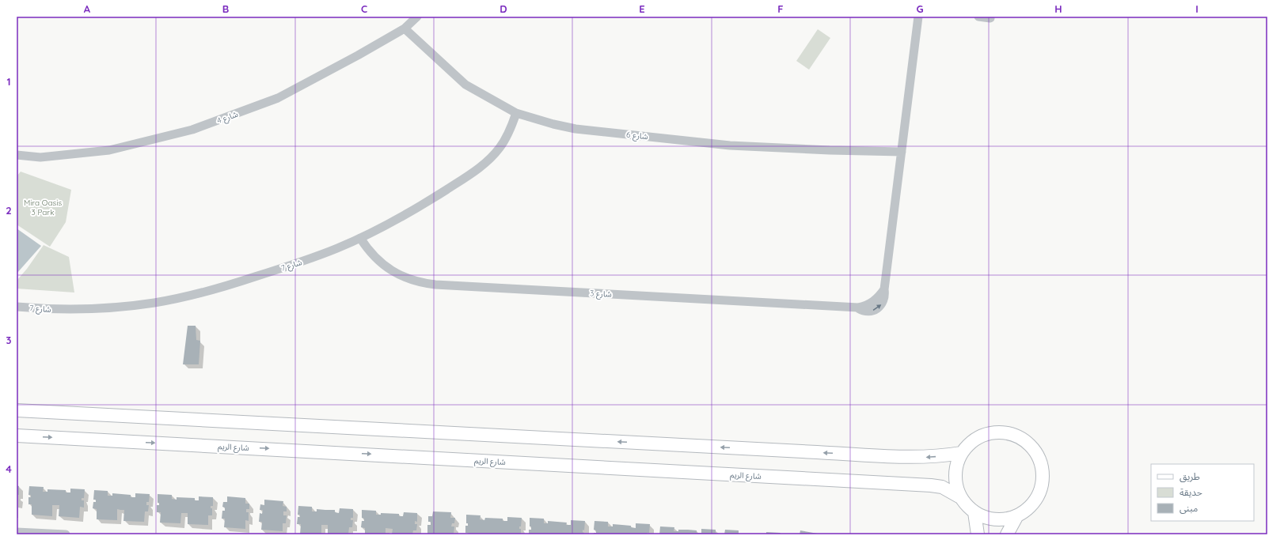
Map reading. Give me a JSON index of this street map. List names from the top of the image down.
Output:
{
  "streets": {
    "street": [
      "شارع 4",
      "شارع 6",
      "شارع 7",
      "شارع 3",
      "شارع الريم"
    ]
  },
  "crossings": [
    ["شارع 4", "شارع 6"],
    ["شارع 6", "شارع 7"],
    ["شارع 6", "شارع 3"],
    ["شارع 7", "شارع 3"]
  ],
  "parks": ["Mira Oasis 3 Park"],
  "legend": ["طريق", "حديقة", "مبنى"],
  "grid": {
    "columns": [
      "A",
      "B",
      "C",
      "D",
      "E",
      "F",
      "G",
      "H",
      "I"
    ],
    "rows": [
      "1",
      "2",
      "3",
      "4"
    ]
  }
}
